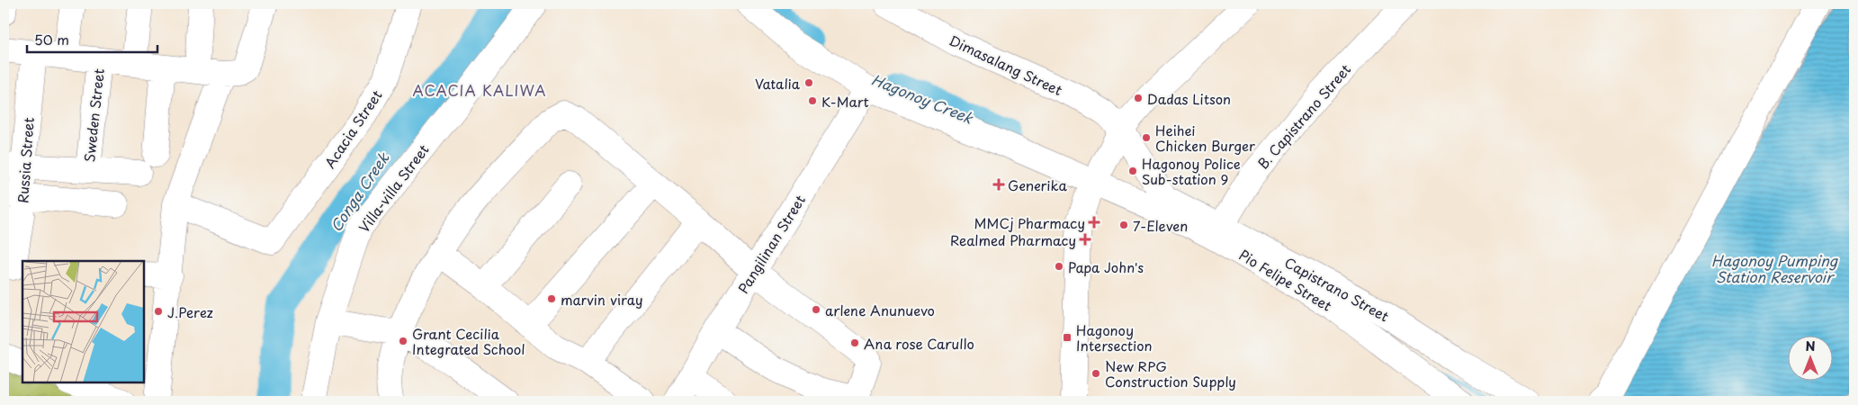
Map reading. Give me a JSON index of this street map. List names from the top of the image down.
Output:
{
  "streets": {
    "street": [
      "Dimasalang Street",
      "Sweden Street",
      "B. Capistrano Street",
      "Acacia Street",
      "Russia Street",
      "Villa-villa Street",
      "Pangilinan Street",
      "Pio Felipe Street",
      "Capistrano Street"
    ]
  },
  "crossings": [
    ["Dimasalang Street", "Pio Felipe Street"],
    ["Dimasalang Street", "Capistrano Street"],
    ["B. Capistrano Street", "Pio Felipe Street"],
    ["B. Capistrano Street", "Capistrano Street"],
    ["Pio Felipe Street", "Capistrano Street"]
  ],
  "districts": ["ACACIA KALIWA"],
  "water": ["Hagonoy Creek", "Conga Creek", "Hagonoy Pumping Station Reservoir"],
  "places": {
    "other": [
      "Vatalia",
      "Dadas Litson",
      "K-Mart",
      "Heihei Chicken Burger",
      "Hagonoy Police Sub-station 9",
      "7-Eleven",
      "Papa John's",
      "marvin viray",
      "arlene Anunuevo",
      "J.Perez",
      "Grant Cecilia Integrated School",
      "Ana rose Carullo",
      "New RPG Construction Supply"
    ],
    "health": ["Generika", "MMCj Pharmacy", "Realmed Pharmacy"],
    "transit": ["Hagonoy Intersection"]
  },
  "scale_bar": "50 m",
  "north": "top"
}
